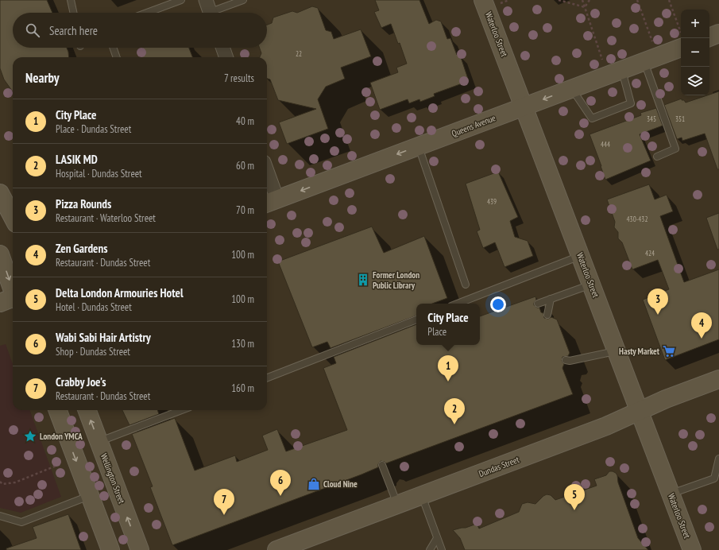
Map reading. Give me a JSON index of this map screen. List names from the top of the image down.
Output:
{
  "streets": {
    "main road": [
      "Waterloo Street",
      "Queens Avenue",
      "Dundas Street",
      "Wellington Street"
    ]
  },
  "crossings": [
    ["Waterloo Street", "Queens Avenue"],
    ["Waterloo Street", "Dundas Street"]
  ],
  "one_way": ["Queens Avenue"],
  "places": {
    "building": ["Former London Public Library"],
    "supermarket": ["Hasty Market"],
    "place": ["London YMCA"],
    "shop": ["Cloud Nine"]
  },
  "house_numbers": [
    "22",
    "345",
    "351",
    "444",
    "439",
    "430-432",
    "424"
  ],
  "page": {
    "map_buttons": ["+", "−"],
    "search": "Search here",
    "heading": ["Nearby", "7 results"],
    "list": [
      {
        "mark": "1",
        "name": "City Place",
        "note": "Place · Dundas Street",
        "value": "40 m"
      },
      {
        "mark": "2",
        "name": "LASIK MD",
        "note": "Hospital · Dundas Street",
        "value": "60 m"
      },
      {
        "mark": "3",
        "name": "Pizza Rounds",
        "note": "Restaurant · Waterloo Street",
        "value": "70 m"
      },
      {
        "mark": "4",
        "name": "Zen Gardens",
        "note": "Restaurant · Dundas Street",
        "value": "100 m"
      },
      {
        "mark": "5",
        "name": "Delta London Armouries Hotel",
        "note": "Hotel · Dundas Street",
        "value": "100 m"
      },
      {
        "mark": "6",
        "name": "Wabi Sabi Hair Artistry",
        "note": "Shop · Dundas Street",
        "value": "130 m"
      },
      {
        "mark": "7",
        "name": "Crabby Joe's",
        "note": "Restaurant · Dundas Street",
        "value": "160 m"
      }
    ],
    "pins": [
      "3",
      "4",
      "1",
      "2",
      "6",
      "5",
      "7"
    ],
    "popup": ["City Place", "Place"]
  }
}
